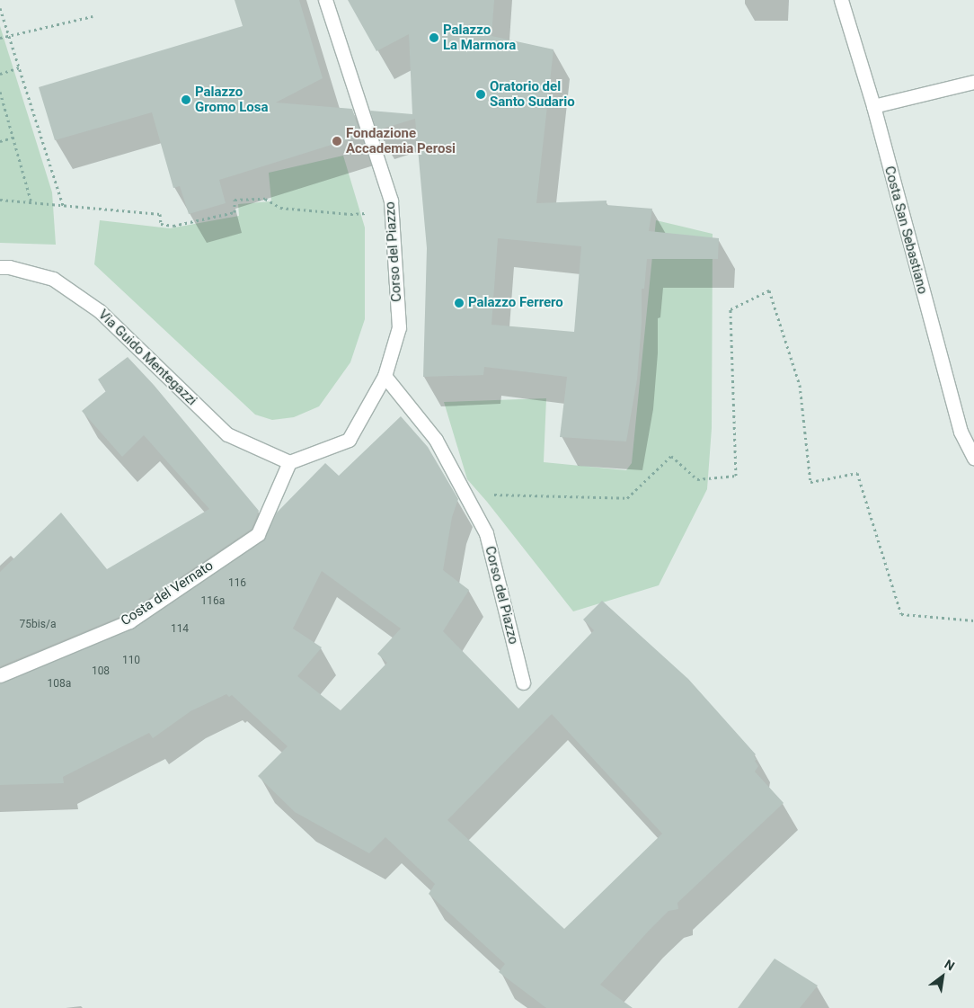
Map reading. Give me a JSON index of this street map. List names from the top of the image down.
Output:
{
  "streets": {
    "street": [
      "Costa San Sebastiano",
      "Corso del Piazzo",
      "Via Guido Mentegazzi",
      "Costa del Vernato"
    ]
  },
  "crossings": [
    ["Corso del Piazzo", "Via Guido Mentegazzi"],
    ["Corso del Piazzo", "Costa del Vernato"],
    ["Via Guido Mentegazzi", "Costa del Vernato"]
  ],
  "places": [
    "Palazzo La Marmora",
    "Oratorio del Santo Sudario",
    "Palazzo Gromo Losa",
    "Fondazione Accademia Perosi",
    "Palazzo Ferrero"
  ],
  "house_numbers": [
    "116",
    "116a",
    "75bis/a",
    "114",
    "110",
    "108",
    "108a"
  ],
  "north": "top right"
}
